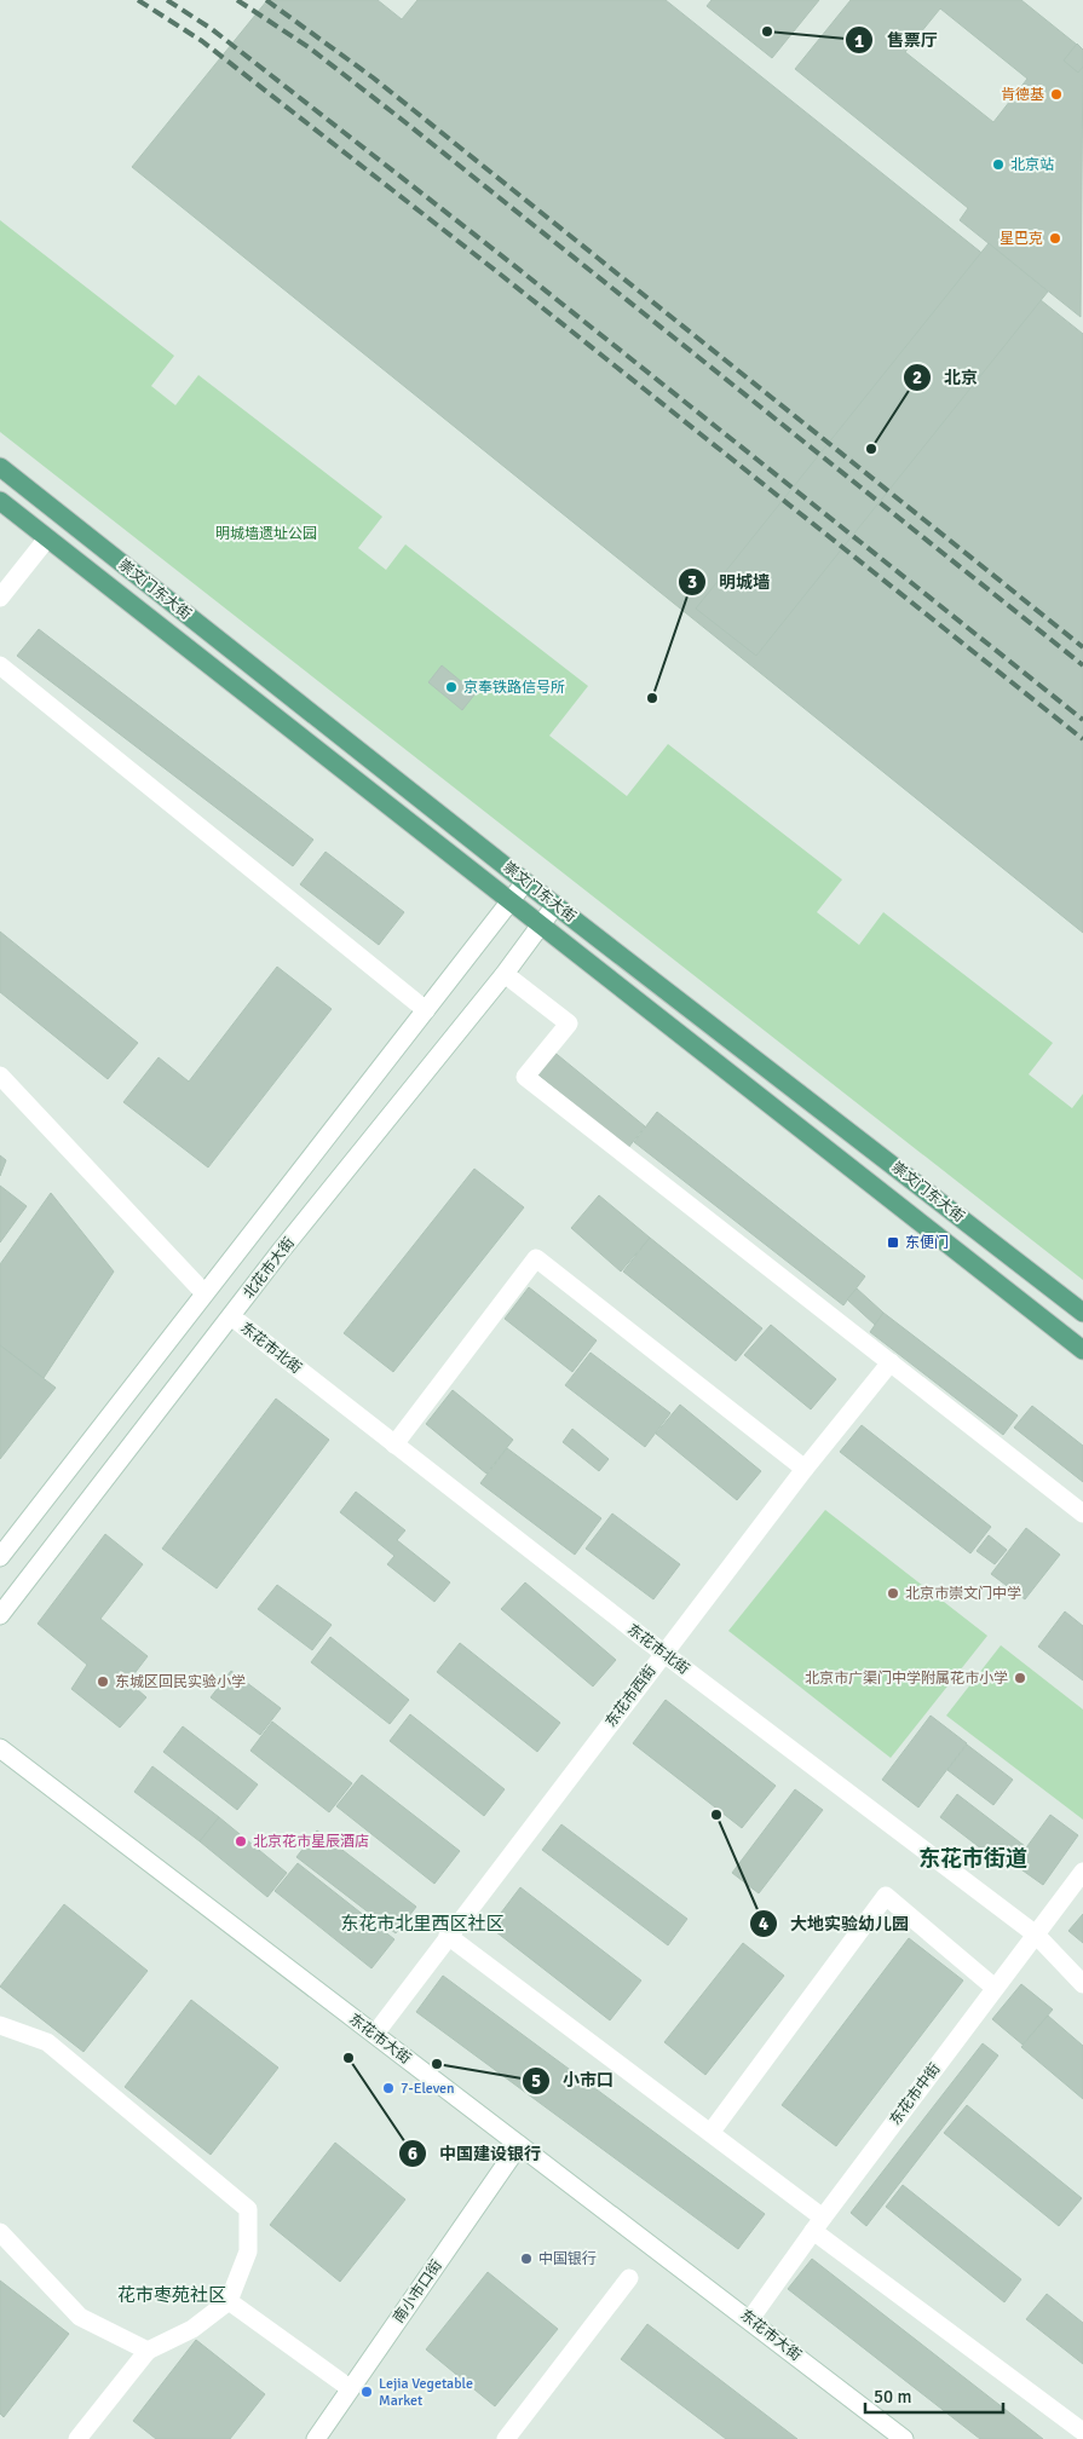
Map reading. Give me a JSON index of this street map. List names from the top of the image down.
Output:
{
  "streets": {
    "main road": ["崇文门东大街"],
    "street": [
      "北花市大街",
      "东花市北街",
      "东花市西街",
      "东花市大街",
      "东花市中街",
      "南小市口街"
    ]
  },
  "crossings": [
    ["崇文门东大街", "北花市大街"],
    ["北花市大街", "东花市北街"],
    ["东花市北街", "东花市西街"],
    ["东花市北街", "东花市中街"],
    ["东花市西街", "东花市大街"],
    ["东花市大街", "东花市中街"],
    ["东花市大街", "南小市口街"]
  ],
  "districts": ["东花市街道", "东花市北里西区社区", "花市枣苑社区"],
  "parks": ["明城墙遗址公园"],
  "places": {
    "other": [
      "售票厅",
      "肯德基",
      "北京站",
      "星巴克",
      "北京",
      "京奉铁路信号所",
      "明城墙",
      "北京市崇文门中学",
      "北京市广渠门中学附属花市小学",
      "东城区回民实验小学",
      "大地实验幼儿园",
      "北京花市星辰酒店",
      "中国建设银行",
      "小市口",
      "7-Eleven",
      "中国银行",
      "Lejia Vegetable Market"
    ],
    "transit": ["东便门"]
  },
  "scale_bar": "50 m"
}
